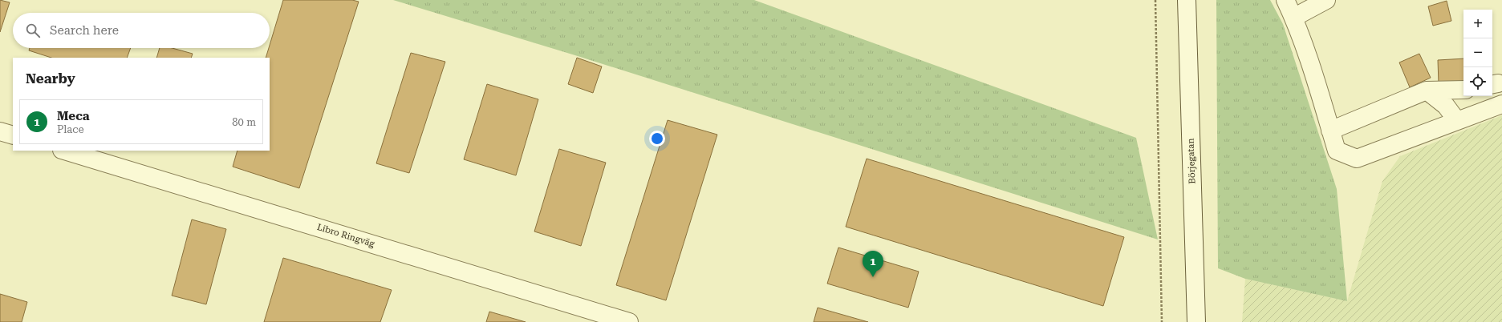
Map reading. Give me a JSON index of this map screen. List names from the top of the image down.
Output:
{
  "streets": {
    "street": ["Börjegatan", "Libro Ringväg"]
  },
  "page": {
    "map_buttons": ["+", "−"],
    "search": "Search here",
    "heading": "Nearby",
    "list": [
      {
        "mark": "1",
        "name": "Meca",
        "note": "Place",
        "value": "80 m"
      }
    ],
    "pins": "1"
  }
}
